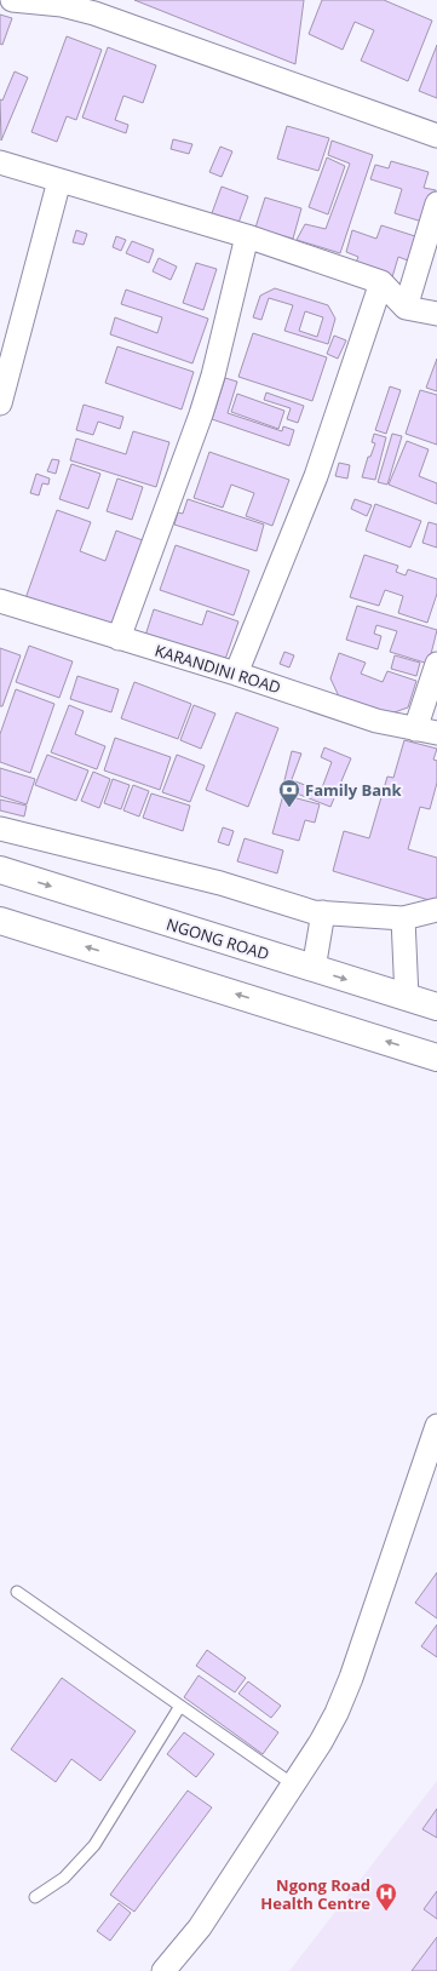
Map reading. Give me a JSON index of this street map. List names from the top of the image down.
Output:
{
  "streets": {
    "main road": ["NGONG ROAD"],
    "street": ["KARANDINI ROAD"]
  },
  "places": {
    "bank": ["Family Bank"],
    "hospital": ["Ngong Road Health Centre"]
  }
}
